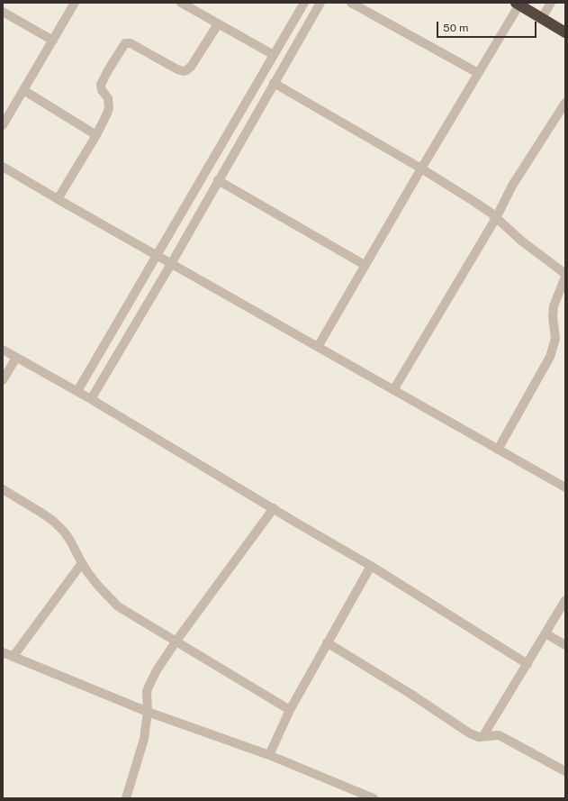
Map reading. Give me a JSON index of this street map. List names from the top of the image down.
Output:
{
  "scale_bar": "50 m"
}
